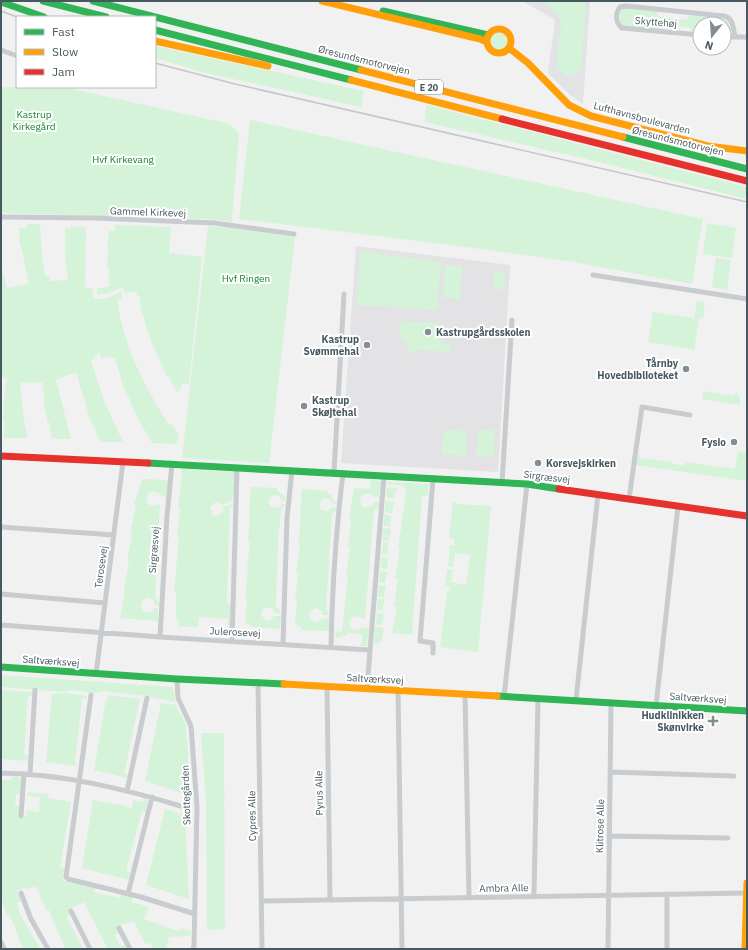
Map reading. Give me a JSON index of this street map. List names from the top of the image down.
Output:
{
  "streets": {
    "main road": [
      "Øresundsmotorvejen",
      "E 20",
      "Lufthavnsboulevarden",
      "Sirgræsvej",
      "Saltværksvej"
    ],
    "street": [
      "Skyttehøj",
      "Gammel Kirkevej",
      "Terosevej",
      "Julerosevej",
      "Pyrus Alle",
      "Skottegården",
      "Cypres Alle",
      "Klitrose Alle",
      "Ambra Alle"
    ]
  },
  "crossings": [
    ["Sirgræsvej", "Terosevej"],
    ["Sirgræsvej", "Julerosevej"],
    ["Terosevej", "Julerosevej"],
    ["Terosevej", "Saltværksvej"],
    ["Saltværksvej", "Pyrus Alle"],
    ["Saltværksvej", "Skottegården"],
    ["Saltværksvej", "Cypres Alle"],
    ["Saltværksvej", "Klitrose Alle"],
    ["Pyrus Alle", "Ambra Alle"],
    ["Cypres Alle", "Ambra Alle"],
    ["Klitrose Alle", "Ambra Alle"]
  ],
  "parks": ["Kastrup Kirkegård", "Hvf Kirkevang", "Hvf Ringen"],
  "places": {
    "other": [
      "Kastrupgårdsskolen",
      "Kastrup Svømmehal",
      "Tårnby Hovedbiblioteket",
      "Kastrup Skøjtehal",
      "Fysio",
      "Korsvejskirken"
    ],
    "health": ["Hudklinikken Skønvirke"]
  },
  "legend": ["Fast", "Slow", "Jam"],
  "north": "bottom"
}
